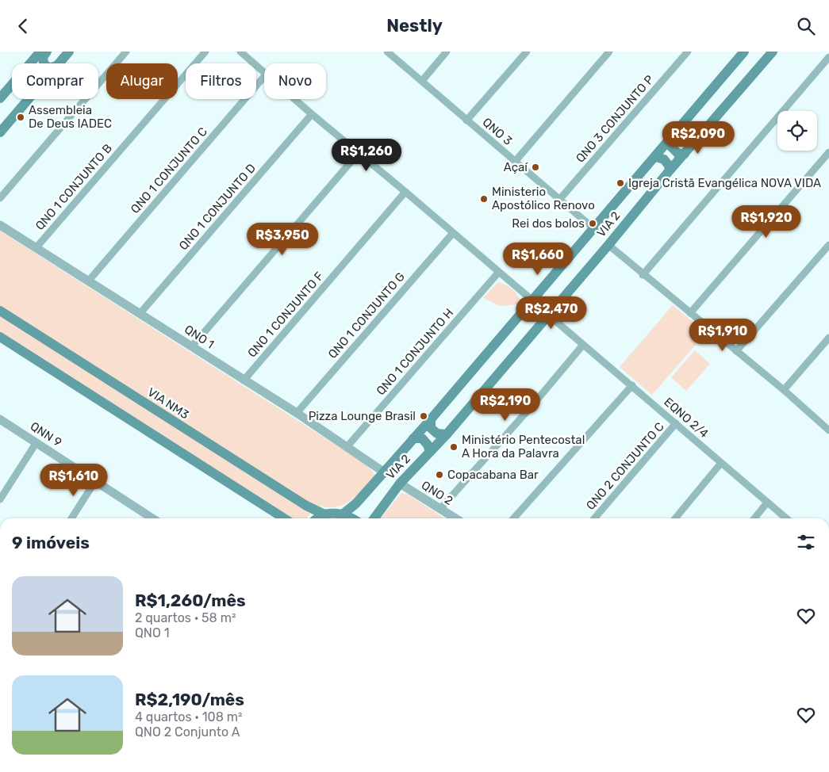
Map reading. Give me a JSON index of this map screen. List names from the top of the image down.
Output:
{
  "streets": {
    "main road": ["VIA 2", "VIA NM3"],
    "street": [
      "QNO 3 CONJUNTO P",
      "QNO 3",
      "QNO 1 CONJUNTO C",
      "QNO 1 CONJUNTO B",
      "QNO 1 CONJUNTO D",
      "QNO 1 CONJUNTO F",
      "QNO 1 CONJUNTO G",
      "QNO 1",
      "QNO 1 CONJUNTO H",
      "EQNO 2/4",
      "QNN 9",
      "QNO 2 CONJUNTO C",
      "QNO 2"
    ]
  },
  "crossings": [
    ["QNO 3 CONJUNTO P", "QNO 3"],
    ["QNO 3", "VIA 2"],
    ["QNO 1 CONJUNTO C", "QNO 1"],
    ["QNO 1 CONJUNTO B", "QNO 1"],
    ["QNO 1 CONJUNTO D", "QNO 1"],
    ["VIA 2", "QNO 1"],
    ["VIA 2", "EQNO 2/4"],
    ["VIA 2", "QNO 2"],
    ["QNO 1 CONJUNTO F", "QNO 1"],
    ["QNO 1 CONJUNTO G", "QNO 1"],
    ["QNO 1", "QNO 1 CONJUNTO H"],
    ["EQNO 2/4", "QNO 2 CONJUNTO C"]
  ],
  "places": [
    "Assembleia De Deus IADEC",
    "Açaí",
    "Igreja Cristã Evangélica NOVA VIDA",
    "Ministerio Apostólico Renovo",
    "Rei dos bolos",
    "Pizza Lounge Brasil",
    "Ministério Pentecostal A Hora da Palavra",
    "Copacabana Bar"
  ],
  "page": {
    "header": "Nestly",
    "chip": [
      "Comprar",
      "Alugar",
      "Filtros",
      "Novo"
    ],
    "price": [
      "R$2,090",
      "R$1,260",
      "R$1,920",
      "R$3,950",
      "R$1,660",
      "R$2,470",
      "R$1,910",
      "R$2,190",
      "R$1,610"
    ],
    "heading": "9 imóveis",
    "list": [
      {
        "name": "R$1,260/mês",
        "note": "2 quartos · 58 m² · QNO 1"
      },
      {
        "name": "R$2,190/mês",
        "note": "4 quartos · 108 m² · QNO 2 Conjunto A"
      }
    ]
  }
}
